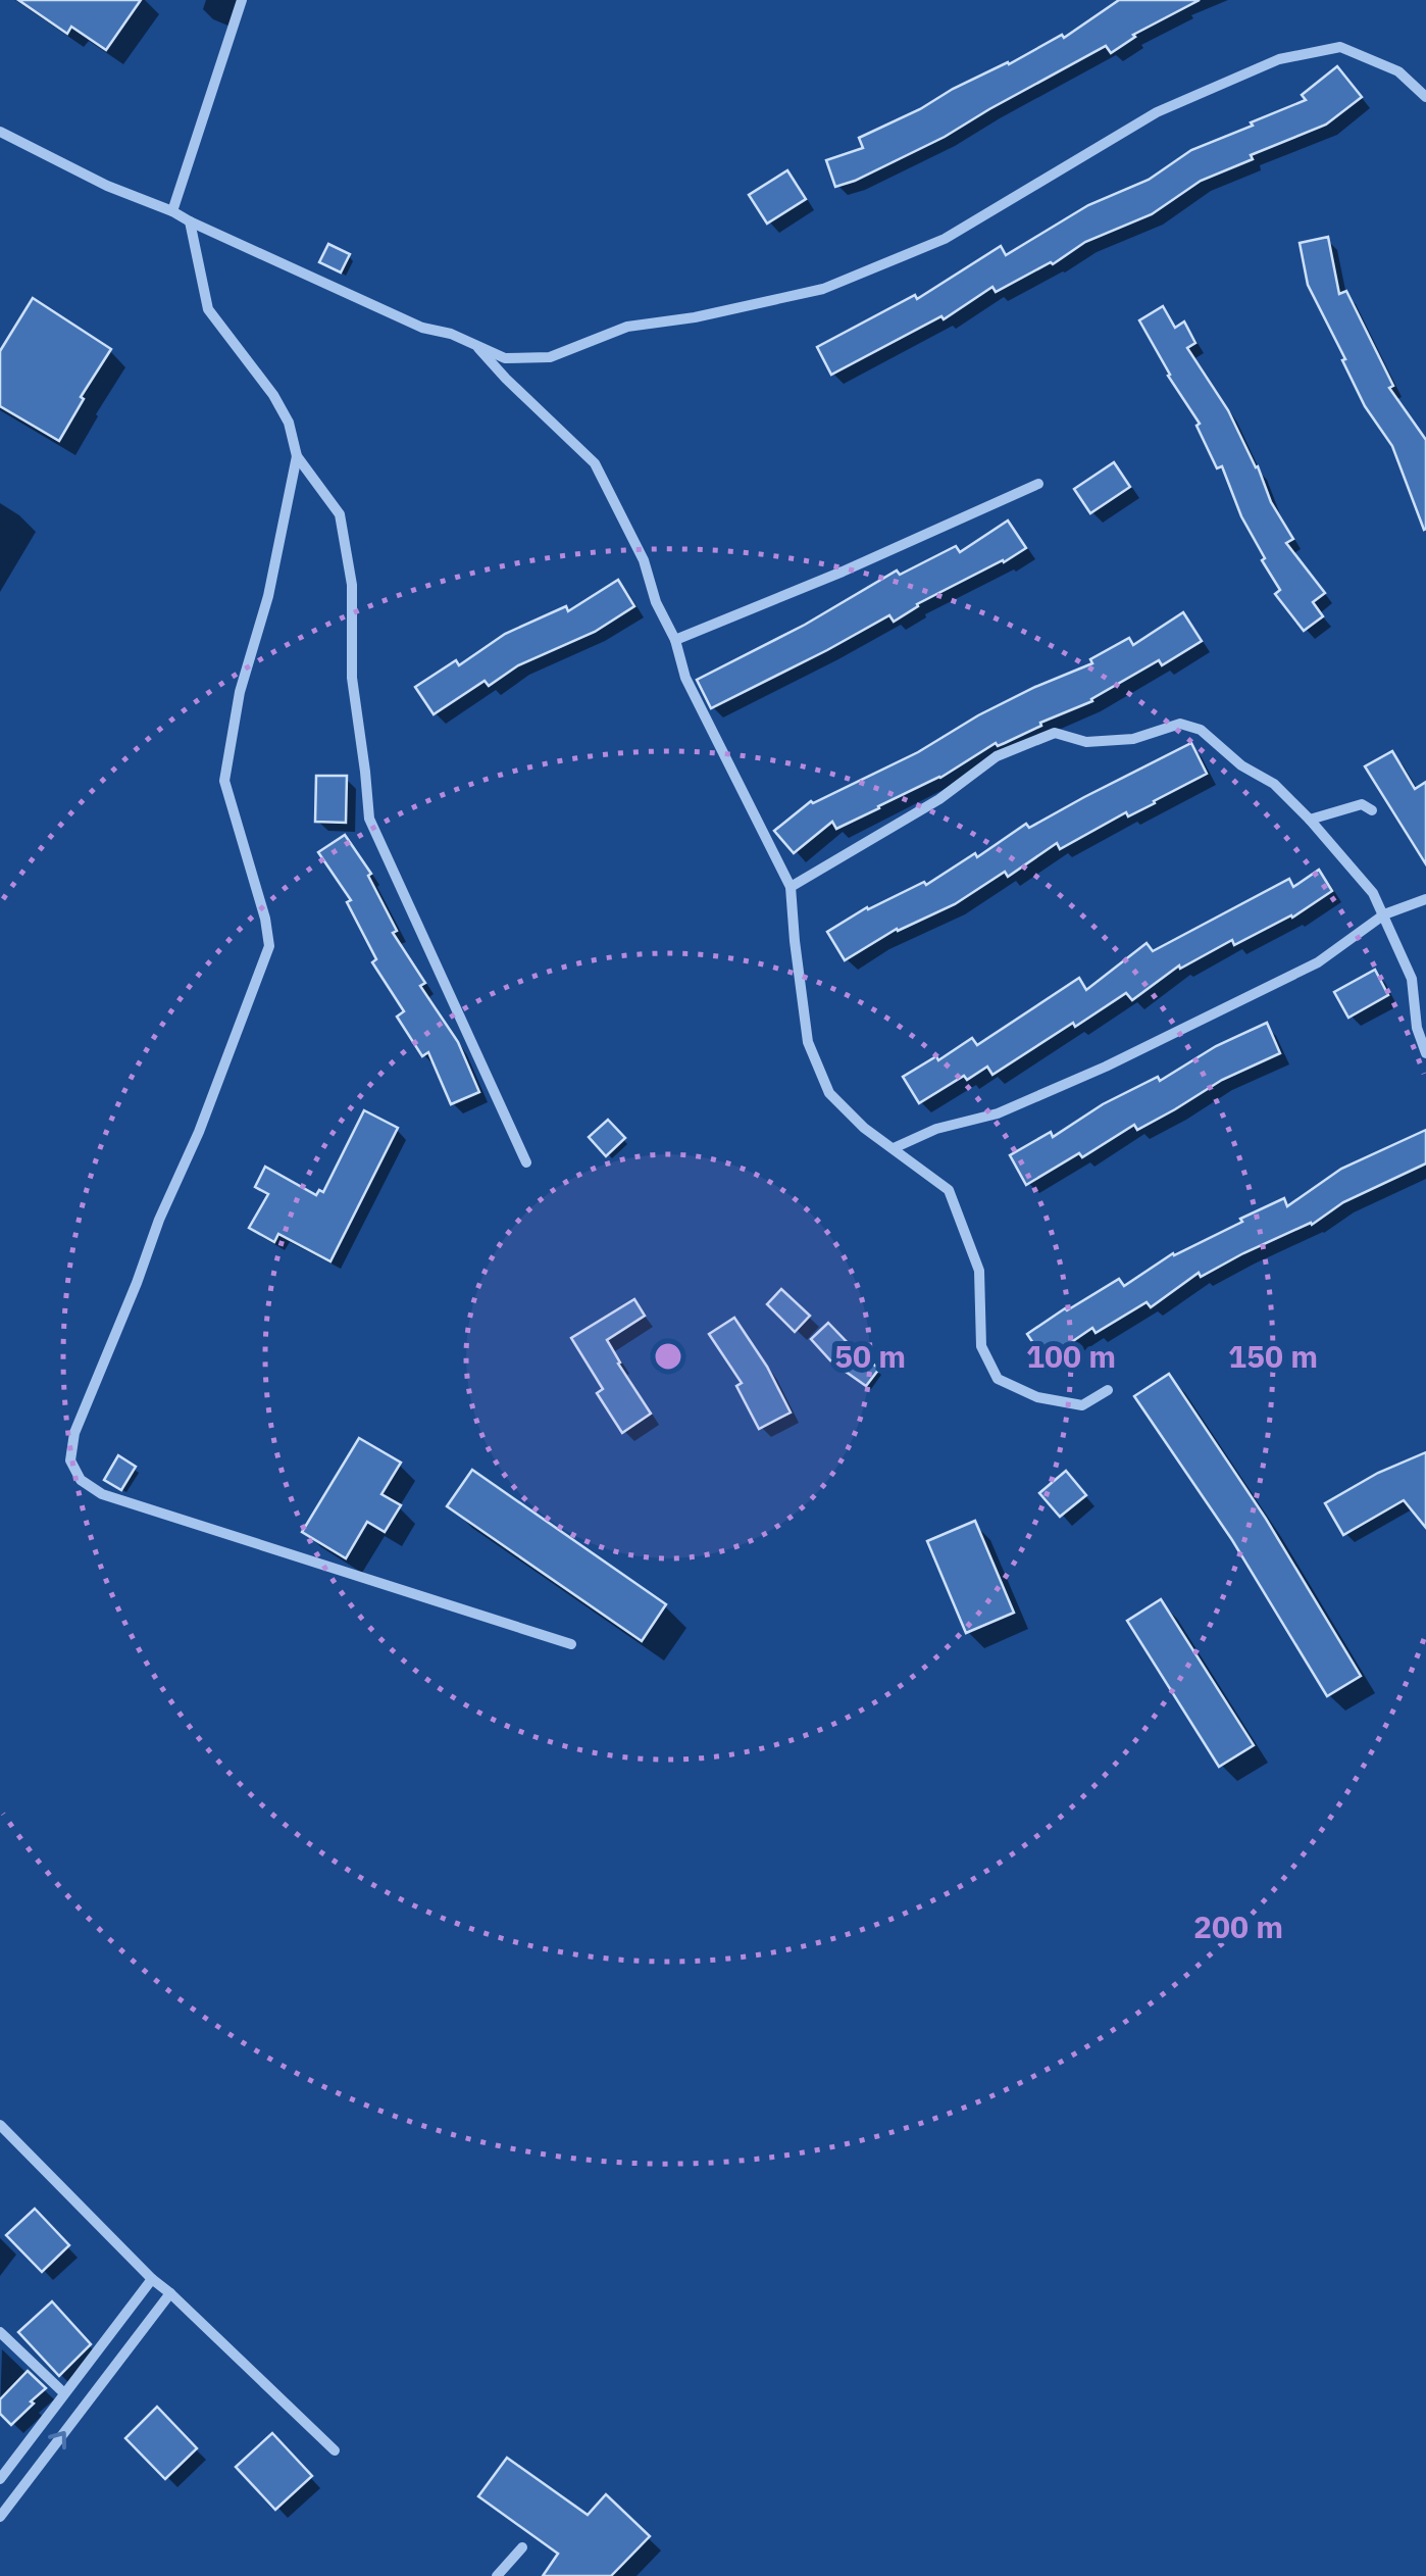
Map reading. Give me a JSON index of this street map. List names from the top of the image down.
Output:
{
  "rings": [
    "50 m",
    "100 m",
    "150 m",
    "200 m"
  ]
}
